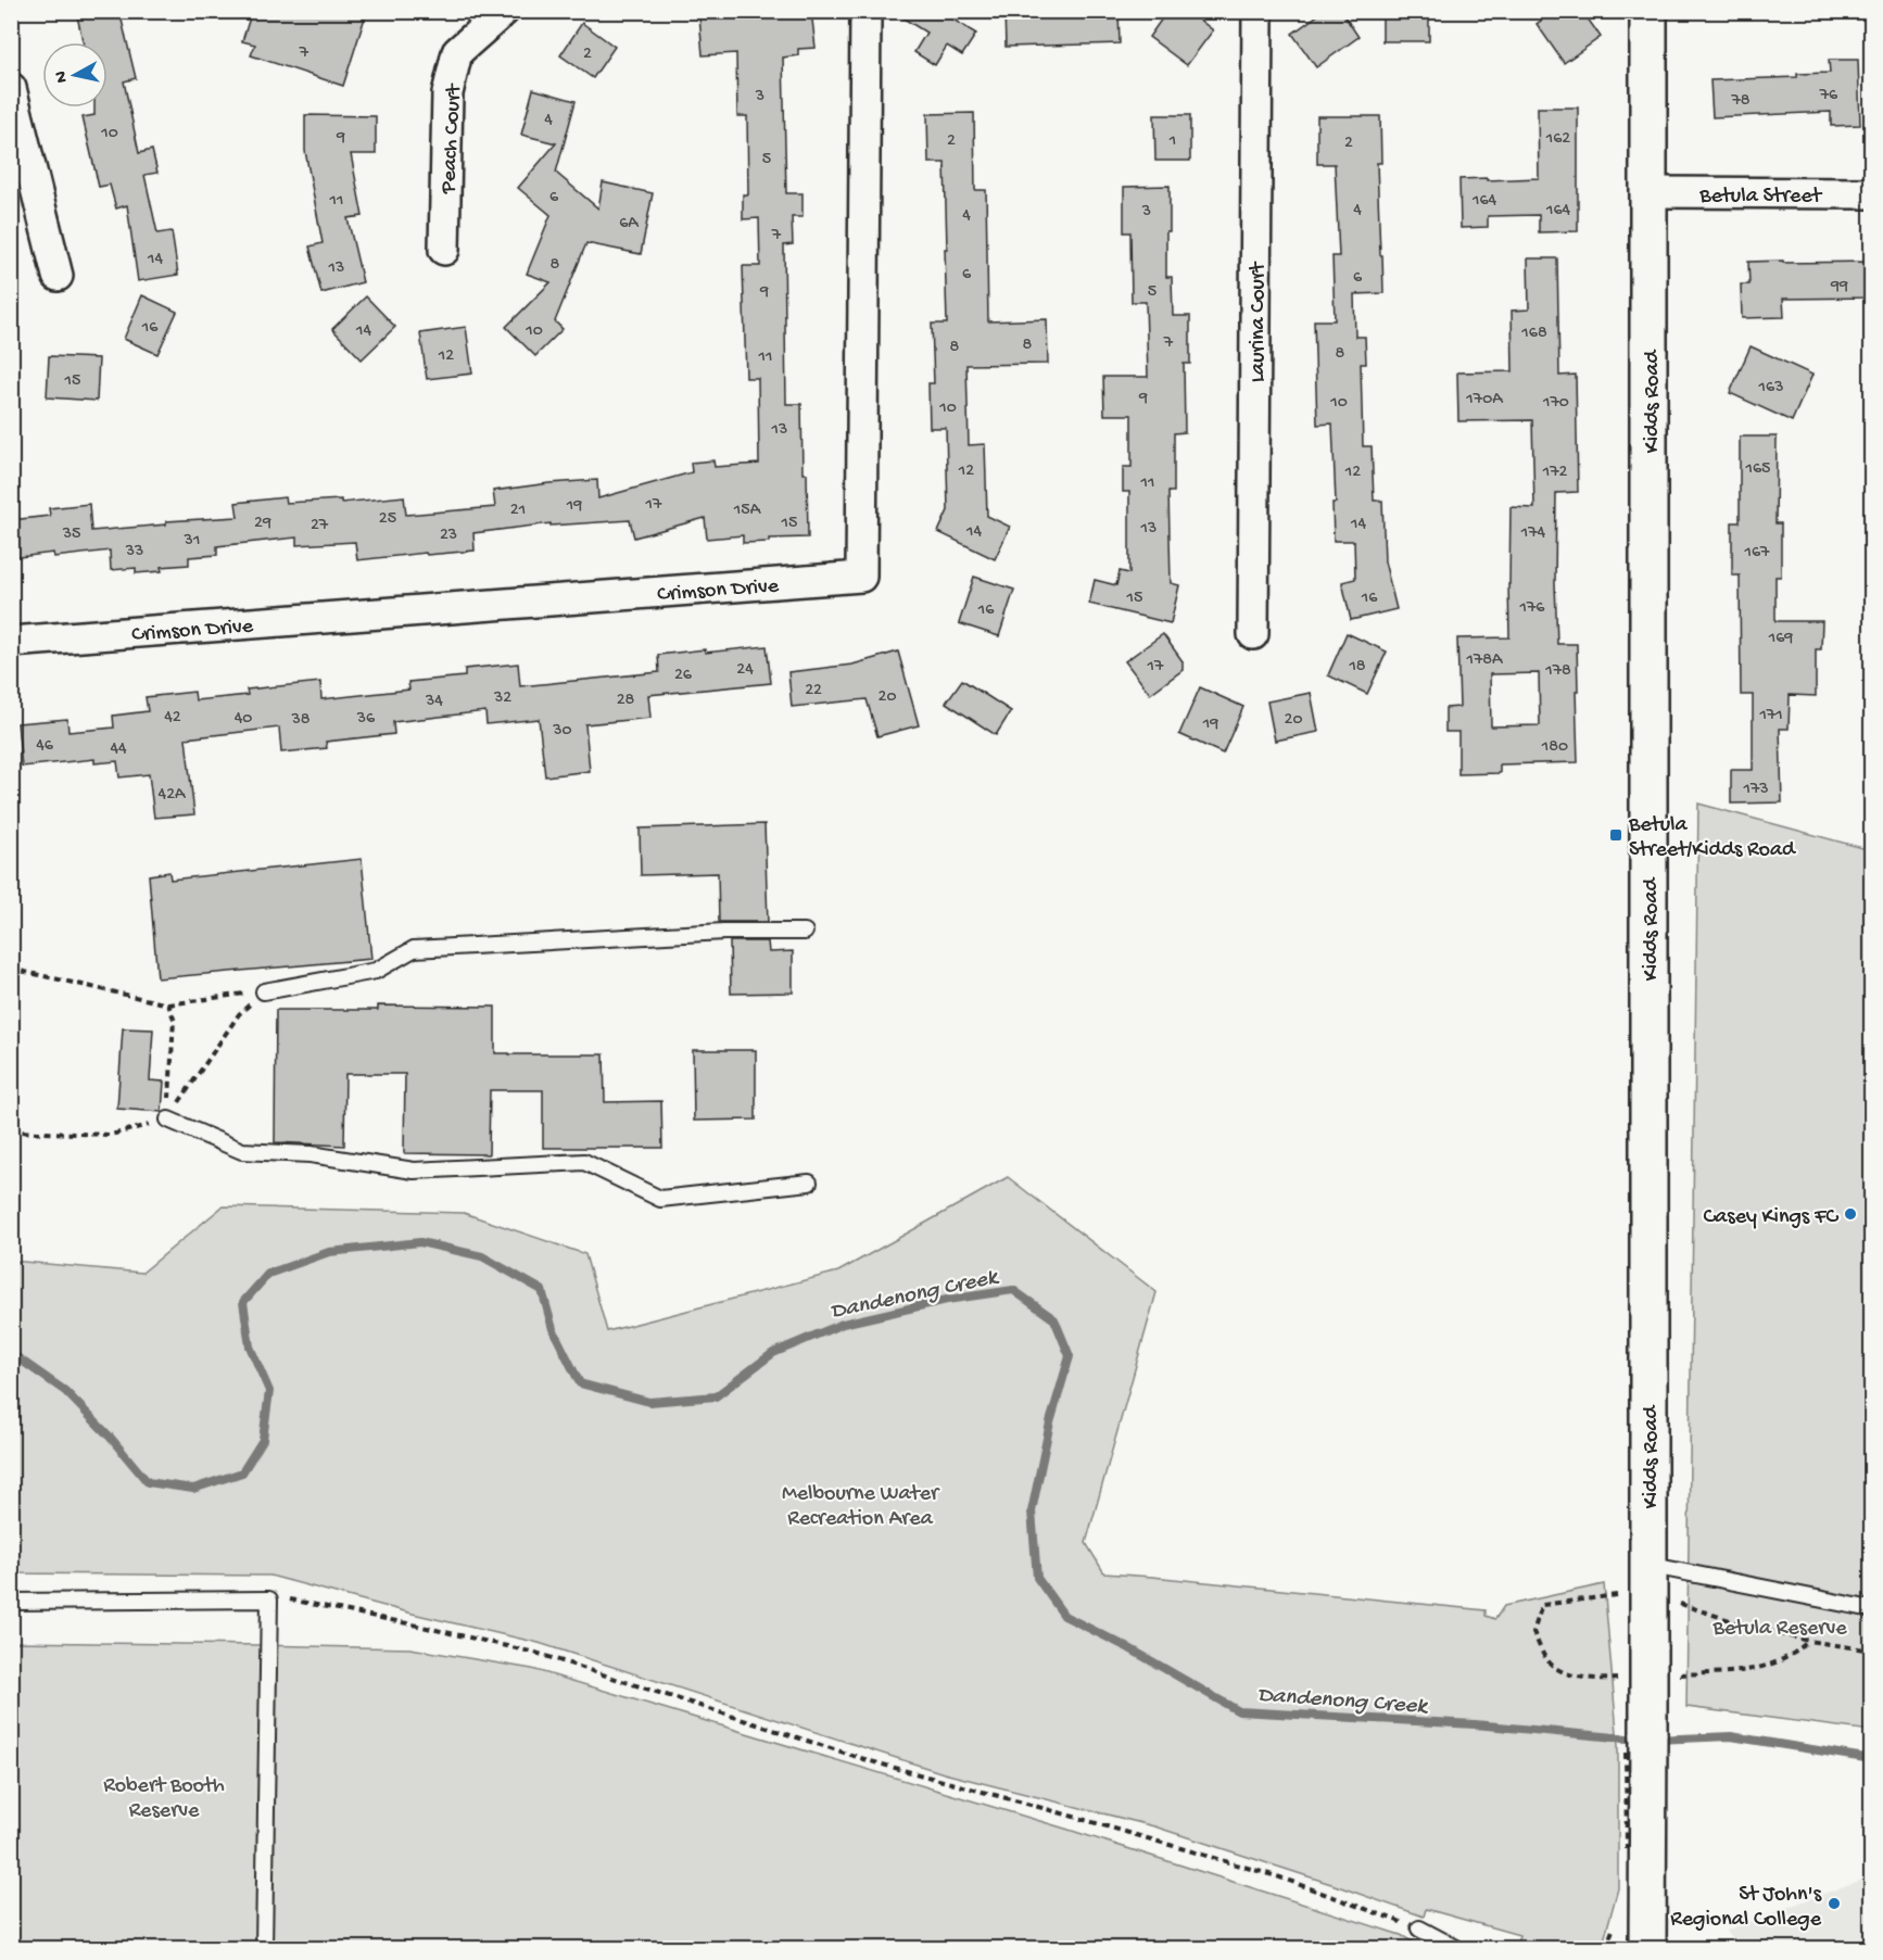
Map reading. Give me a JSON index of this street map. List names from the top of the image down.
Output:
{
  "streets": {
    "main road": ["Kidds Road"],
    "street": [
      "Peach Court",
      "Betula Street",
      "Laurina Court",
      "Crimson Drive"
    ]
  },
  "crossings": [
    ["Betula Street", "Kidds Road"]
  ],
  "water": ["Dandenong Creek"],
  "parks": ["Melbourne Water Recreation Area", "Betula Reserve", "Robert Booth Reserve"],
  "places": {
    "transit": ["Betula Street/Kidds Road"],
    "other": ["Casey Kings FC", "St John's Regional College"]
  },
  "house_numbers": [
    "7",
    "2",
    "76",
    "3",
    "78",
    "4",
    "10",
    "9",
    "162",
    "2",
    "1",
    "2",
    "5",
    "6",
    "11",
    "164",
    "4",
    "164",
    "3",
    "4",
    "6A",
    "7",
    "14",
    "8",
    "13",
    "6",
    "6",
    "99",
    "9",
    "5",
    "16",
    "14",
    "10",
    "168",
    "7",
    "8",
    "8",
    "8",
    "12",
    "11",
    "15",
    "163",
    "9",
    "170A",
    "10",
    "170",
    "10",
    "13",
    "165",
    "12",
    "12",
    "172",
    "11",
    "17",
    "19",
    "21",
    "15A",
    "25",
    "29",
    "15",
    "14",
    "27",
    "13",
    "14",
    "174",
    "35",
    "23",
    "31",
    "33",
    "167",
    "15",
    "16",
    "176",
    "16",
    "169",
    "178A",
    "17",
    "18",
    "24",
    "178",
    "26",
    "22",
    "20",
    "32",
    "28",
    "34",
    "171",
    "42",
    "40",
    "36",
    "38",
    "20",
    "19",
    "30",
    "46",
    "180",
    "44",
    "173",
    "42A"
  ],
  "north": "left"
}
